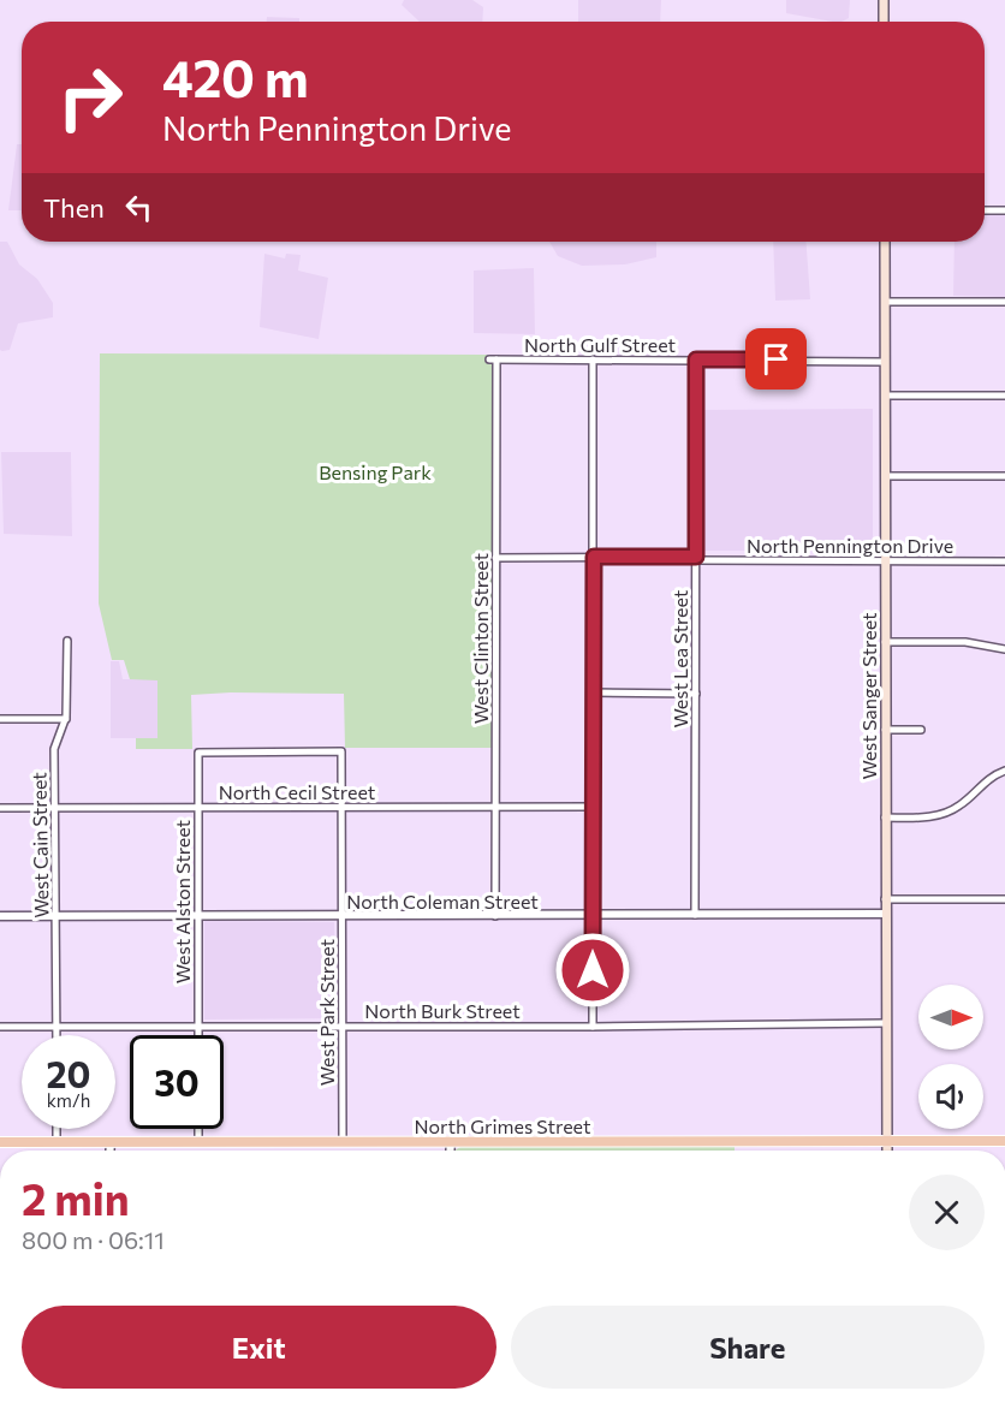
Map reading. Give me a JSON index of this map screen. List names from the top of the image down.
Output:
{
  "streets": {
    "main road": ["West Sanger Street", "North Grimes Street"],
    "street": [
      "North Gulf Street",
      "North Pennington Drive",
      "West Clinton Street",
      "West Lea Street",
      "North Cecil Street",
      "West Cain Street",
      "North Coleman Street",
      "West Alston Street",
      "North Burk Street",
      "West Park Street"
    ]
  },
  "crossings": [
    ["North Gulf Street", "West Clinton Street"],
    ["North Gulf Street", "West Lea Street"],
    ["North Gulf Street", "West Sanger Street"],
    ["North Pennington Drive", "West Clinton Street"],
    ["North Pennington Drive", "West Lea Street"],
    ["North Pennington Drive", "West Sanger Street"],
    ["West Clinton Street", "North Cecil Street"],
    ["West Clinton Street", "North Coleman Street"],
    ["West Lea Street", "North Coleman Street"],
    ["West Sanger Street", "North Coleman Street"],
    ["West Sanger Street", "North Burk Street"],
    ["West Sanger Street", "North Grimes Street"],
    ["North Cecil Street", "West Cain Street"],
    ["North Cecil Street", "West Alston Street"],
    ["North Cecil Street", "West Park Street"],
    ["West Cain Street", "North Coleman Street"],
    ["West Cain Street", "North Burk Street"],
    ["North Coleman Street", "West Alston Street"],
    ["North Coleman Street", "West Park Street"],
    ["West Alston Street", "North Burk Street"],
    ["West Alston Street", "West Park Street"],
    ["North Burk Street", "West Park Street"],
    ["West Park Street", "North Grimes Street"]
  ],
  "parks": ["Bensing Park"],
  "north": "right",
  "page": {
    "turn": ["420 m", "North Pennington Drive"],
    "then": "Then",
    "speed": "20 km/h",
    "limit": "30",
    "heading": ["2 min", "800 m · 06:11"],
    "buttons": ["Exit", "Share"]
  }
}
